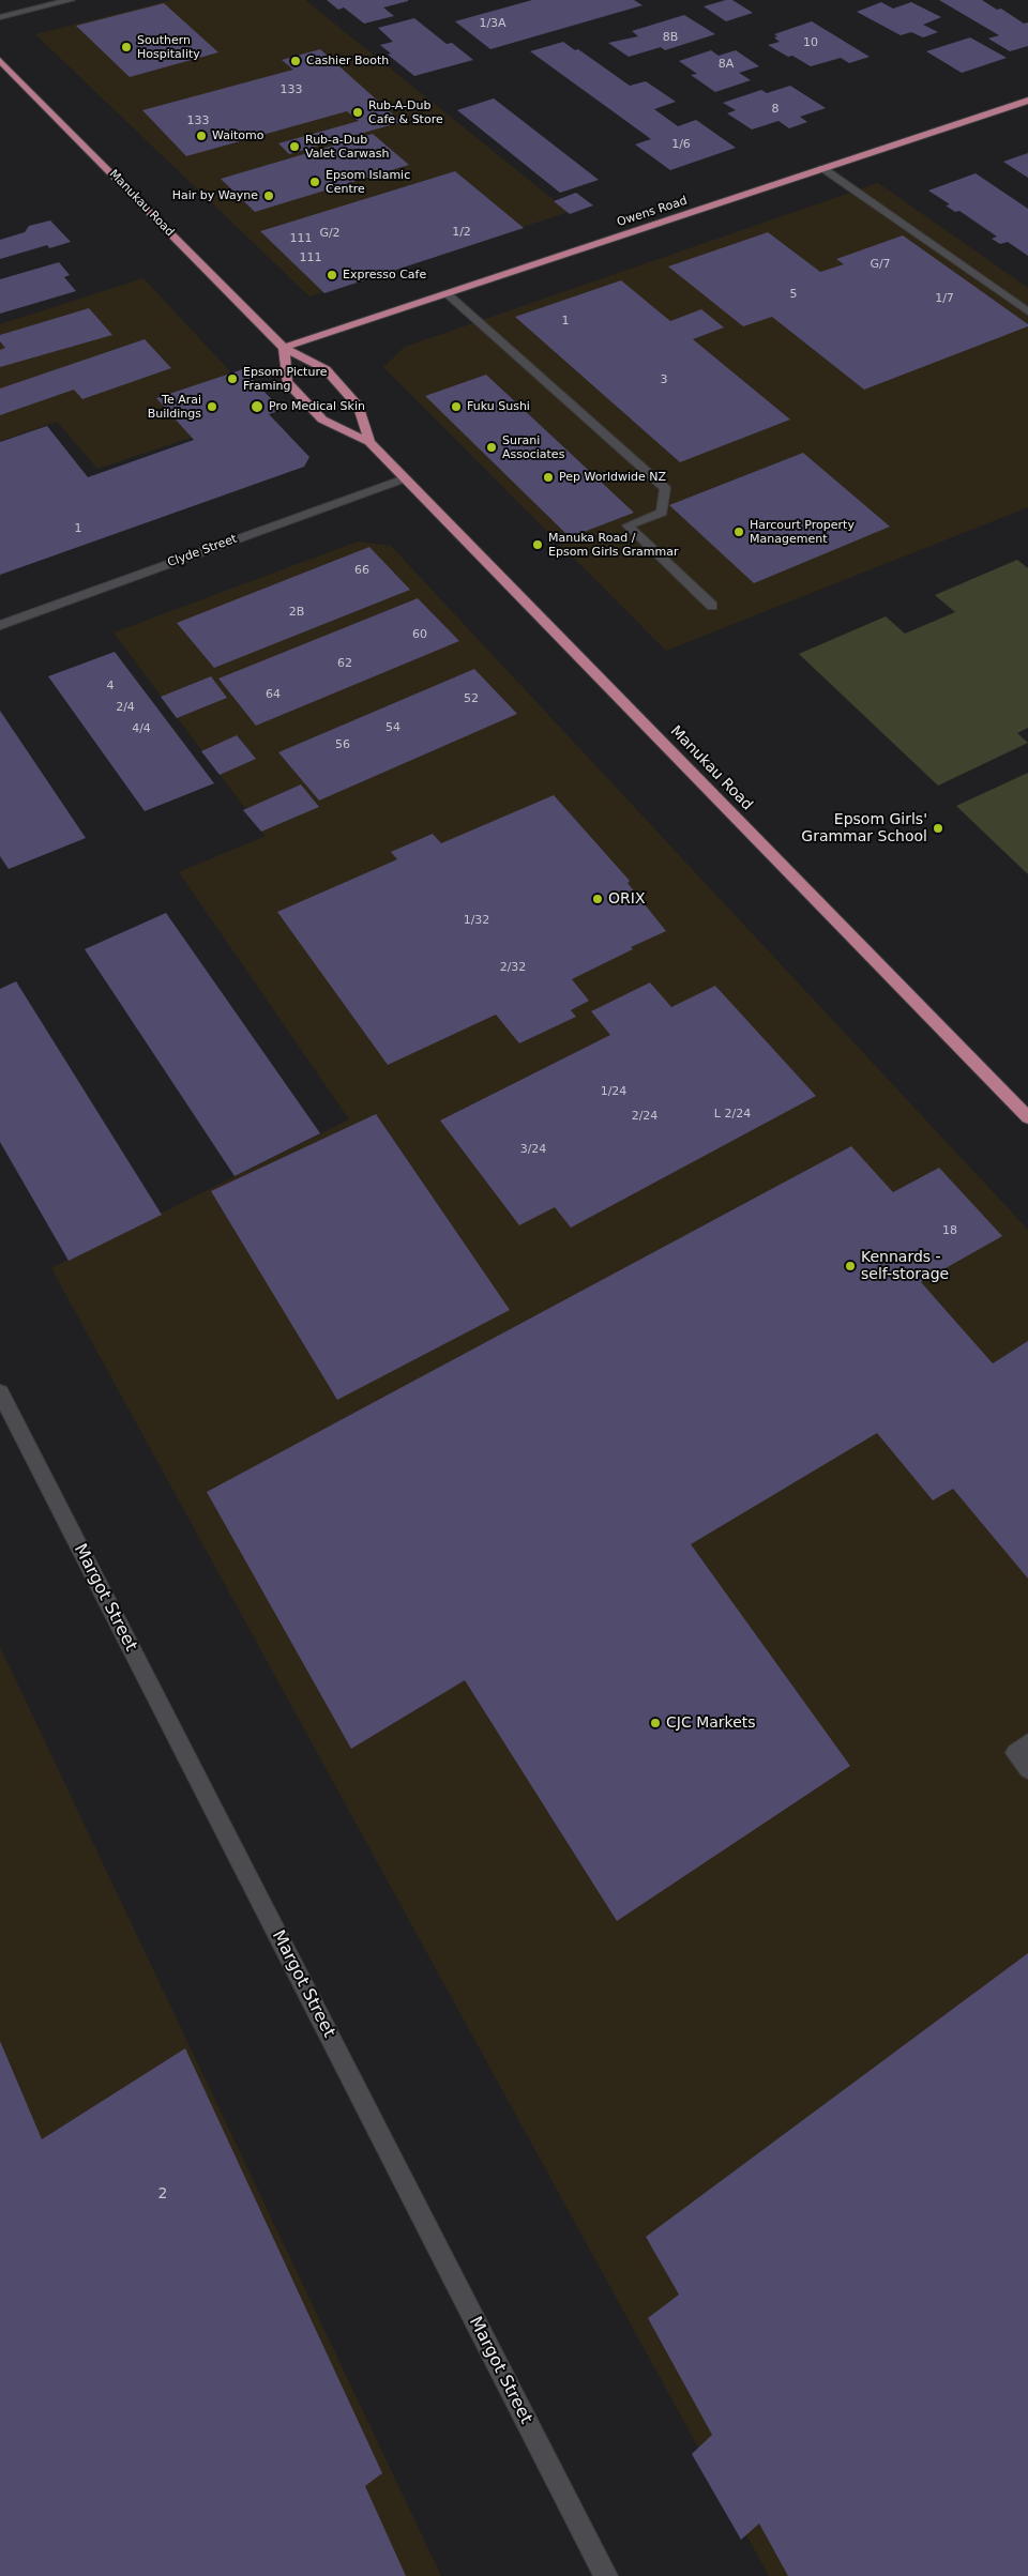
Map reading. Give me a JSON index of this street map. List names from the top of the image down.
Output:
{
  "streets": {
    "main road": ["Manukau Road", "Owens Road"],
    "street": ["Clyde Street", "Margot Street"]
  },
  "crossings": [
    ["Manukau Road", "Owens Road"],
    ["Manukau Road", "Clyde Street"]
  ],
  "places": [
    "Southern Hospitality",
    "Cashier Booth",
    "Rub-A-Dub Cafe & Store",
    "Waitomo",
    "Rub-a-Dub Valet Carwash",
    "Epsom Islamic Centre",
    "Hair by Wayne",
    "Expresso Cafe",
    "Epsom Picture Framing",
    "Te Arai Buildings",
    "Pro Medical Skin",
    "Fuku Sushi",
    "Surani Associates",
    "Pep Worldwide NZ",
    "Harcourt Property Management",
    "Manuka Road / Epsom Girls Grammar",
    "Epsom Girls' Grammar School",
    "ORIX",
    "Kennards - self-storage",
    "CJC Markets"
  ],
  "house_numbers": [
    "1/3A",
    "8B",
    "10",
    "8A",
    "133",
    "8",
    "133",
    "1/6",
    "1/2",
    "G/2",
    "111",
    "111",
    "G/7",
    "5",
    "1/7",
    "1",
    "3",
    "1",
    "66",
    "2B",
    "60",
    "62",
    "4",
    "64",
    "52",
    "2/4",
    "54",
    "4/4",
    "56",
    "1/32",
    "2/32",
    "1/24",
    "L 2/24",
    "2/24",
    "3/24",
    "18",
    "2"
  ]
}
